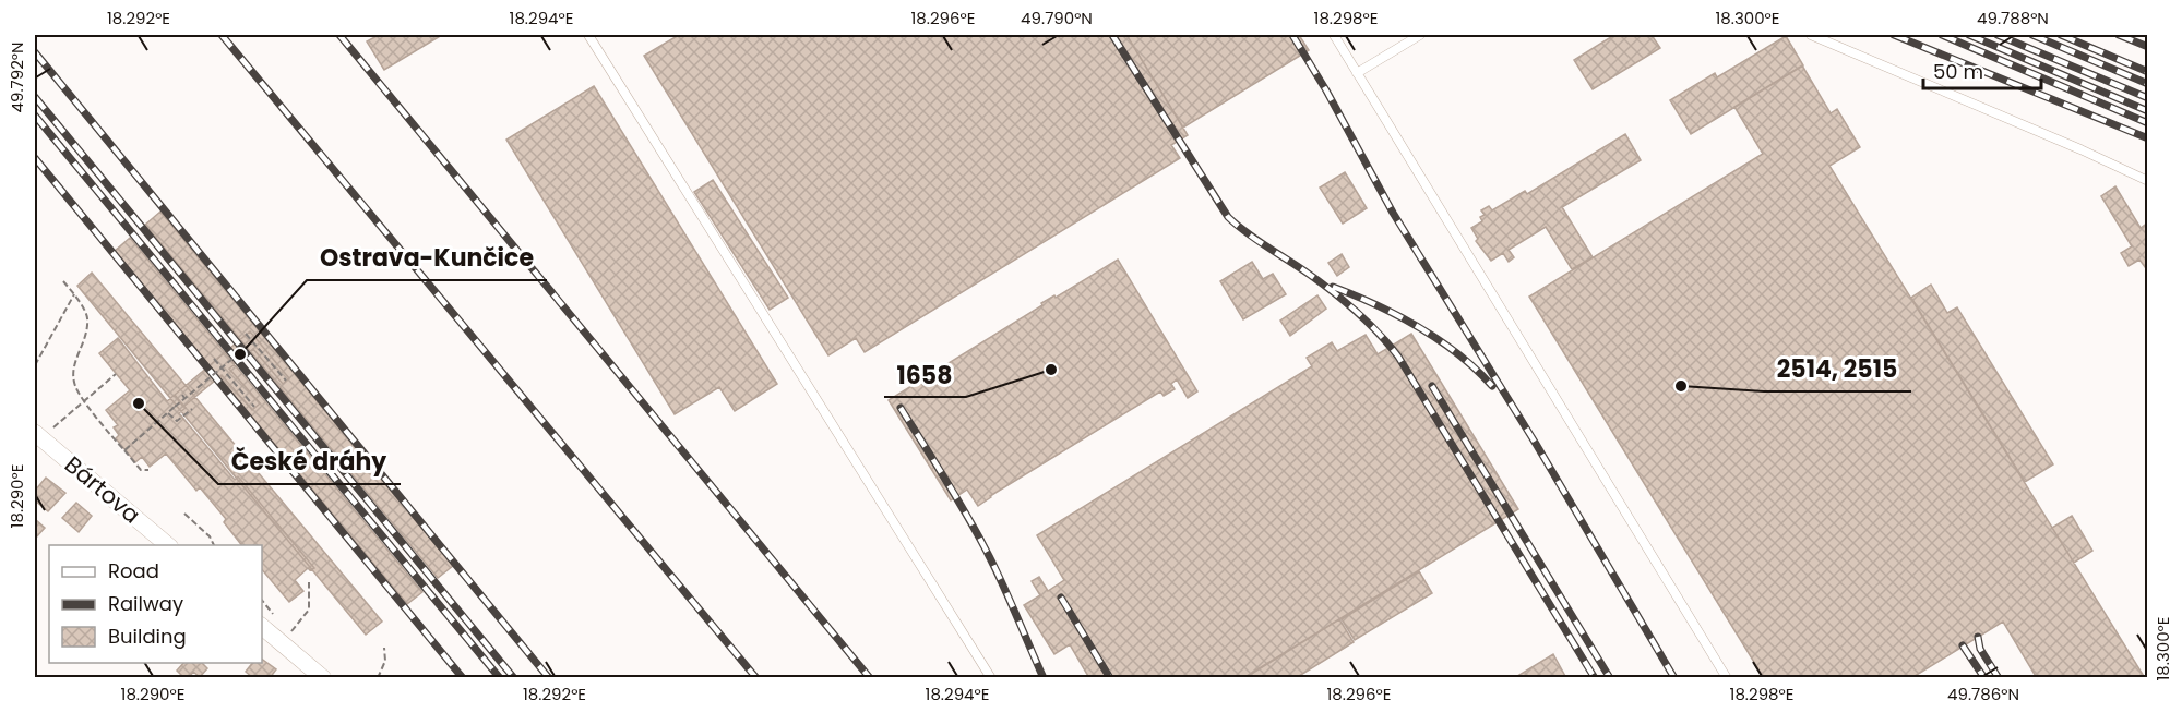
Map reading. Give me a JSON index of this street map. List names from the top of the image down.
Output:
{
  "streets": {
    "street": ["Bártova"]
  },
  "places": [
    "Ostrava-Kunčice",
    "1658",
    "2514, 2515",
    "České dráhy"
  ],
  "legend": ["Road", "Railway", "Building"],
  "scale_bar": "50 m",
  "coordinates": [
    "18.292°E",
    "18.294°E",
    "18.296°E",
    "49.790°N",
    "18.298°E",
    "18.300°E",
    "49.788°N",
    "49.792°N",
    "18.290°E",
    "49.786°N"
  ]
}
